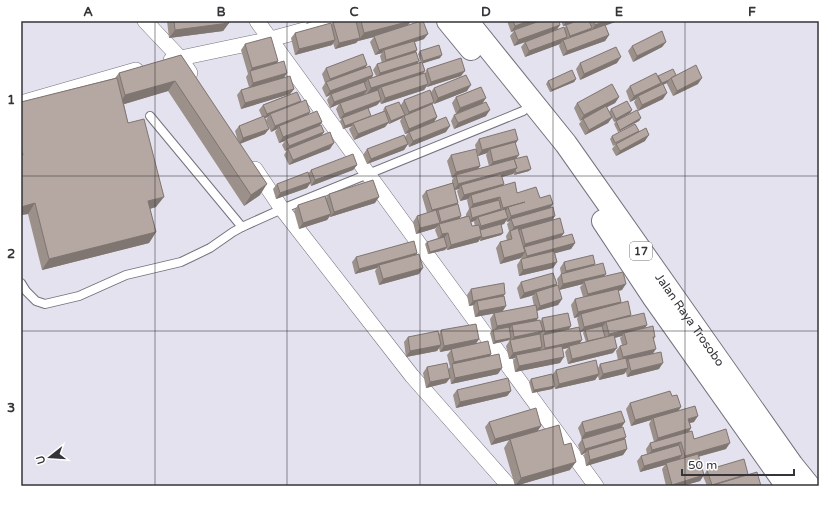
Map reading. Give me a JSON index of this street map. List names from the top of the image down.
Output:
{
  "streets": {
    "highway": ["17", "Jalan Raya Trosobo"]
  },
  "scale_bar": "50 m",
  "north": "left",
  "grid": {
    "columns": [
      "A",
      "B",
      "C",
      "D",
      "E",
      "F"
    ],
    "rows": ["1", "2", "3"]
  }
}
